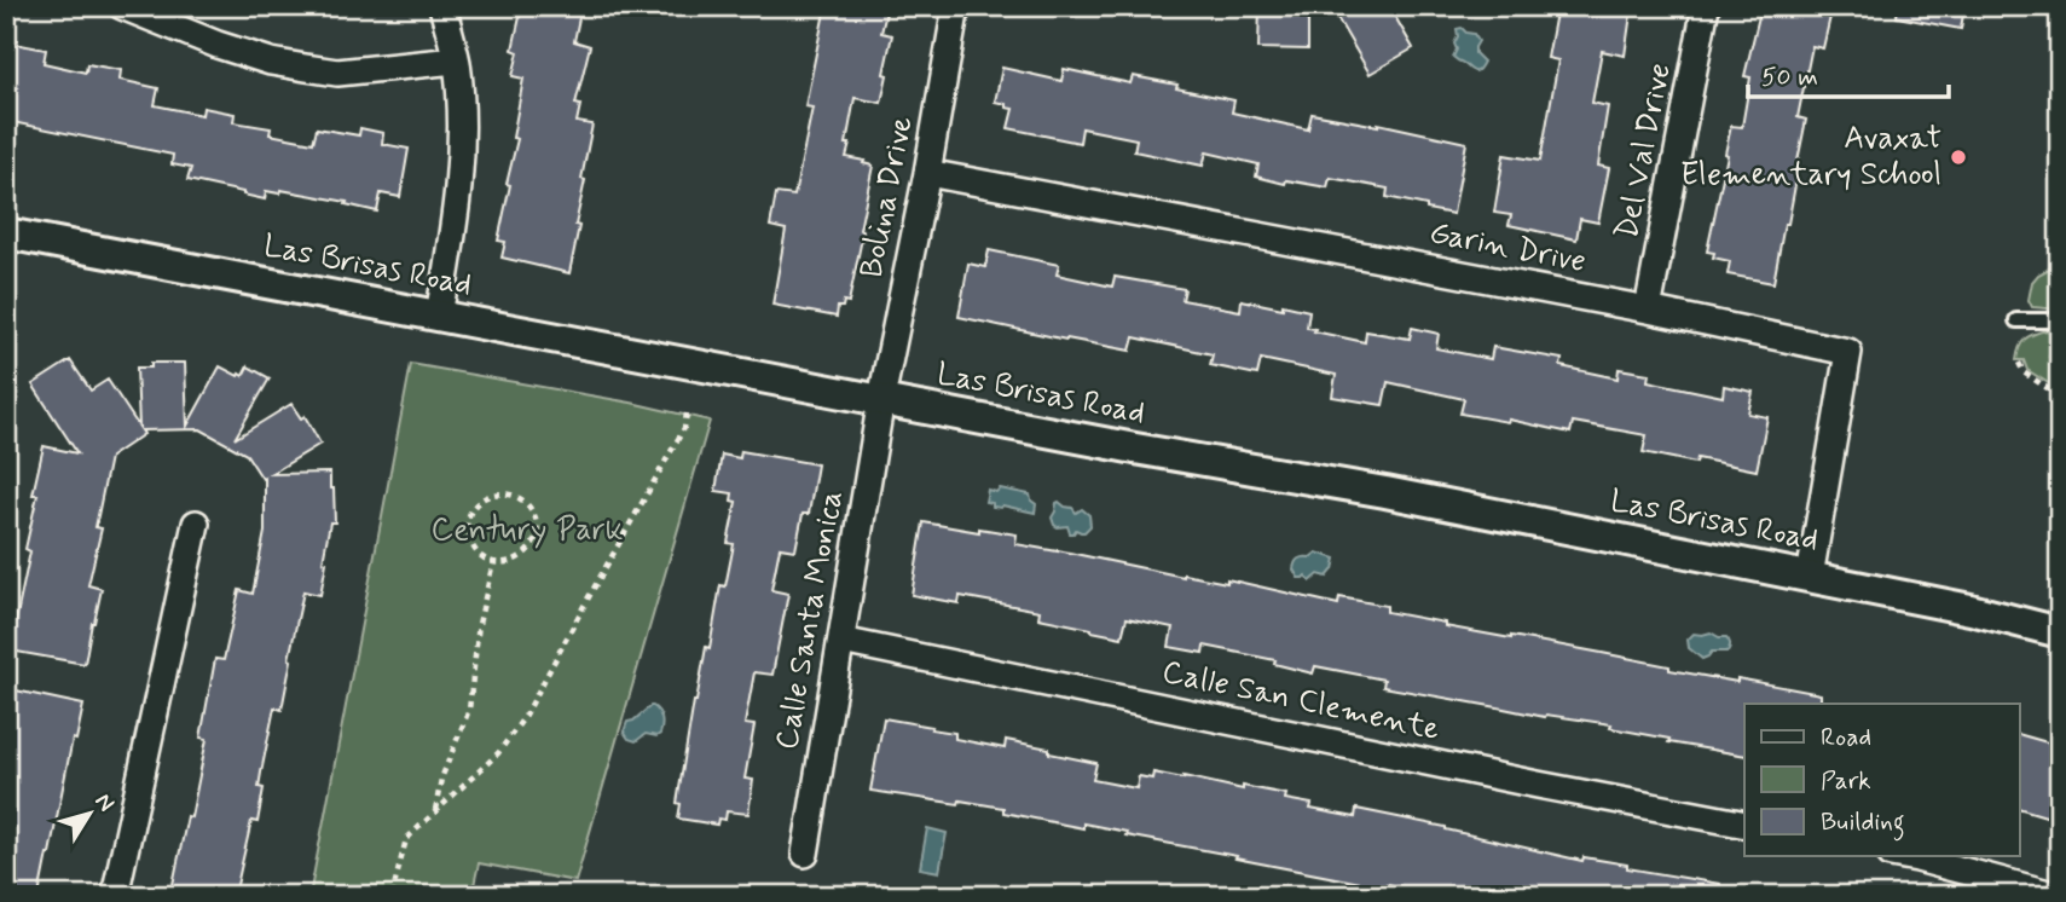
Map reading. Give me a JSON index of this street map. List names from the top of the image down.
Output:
{
  "streets": {
    "street": [
      "Del Val Drive",
      "Bolina Drive",
      "Garin Drive",
      "Las Brisas Road",
      "Calle Santa Monica",
      "Calle San Clemente"
    ]
  },
  "crossings": [
    ["Del Val Drive", "Garin Drive"],
    ["Bolina Drive", "Garin Drive"],
    ["Bolina Drive", "Las Brisas Road"],
    ["Bolina Drive", "Calle Santa Monica"],
    ["Garin Drive", "Las Brisas Road"],
    ["Las Brisas Road", "Calle Santa Monica"],
    ["Calle Santa Monica", "Calle San Clemente"]
  ],
  "parks": ["Century Park"],
  "places": ["Avaxat Elementary School"],
  "legend": ["Road", "Park", "Building"],
  "scale_bar": "50 m",
  "north": "top right"
}
